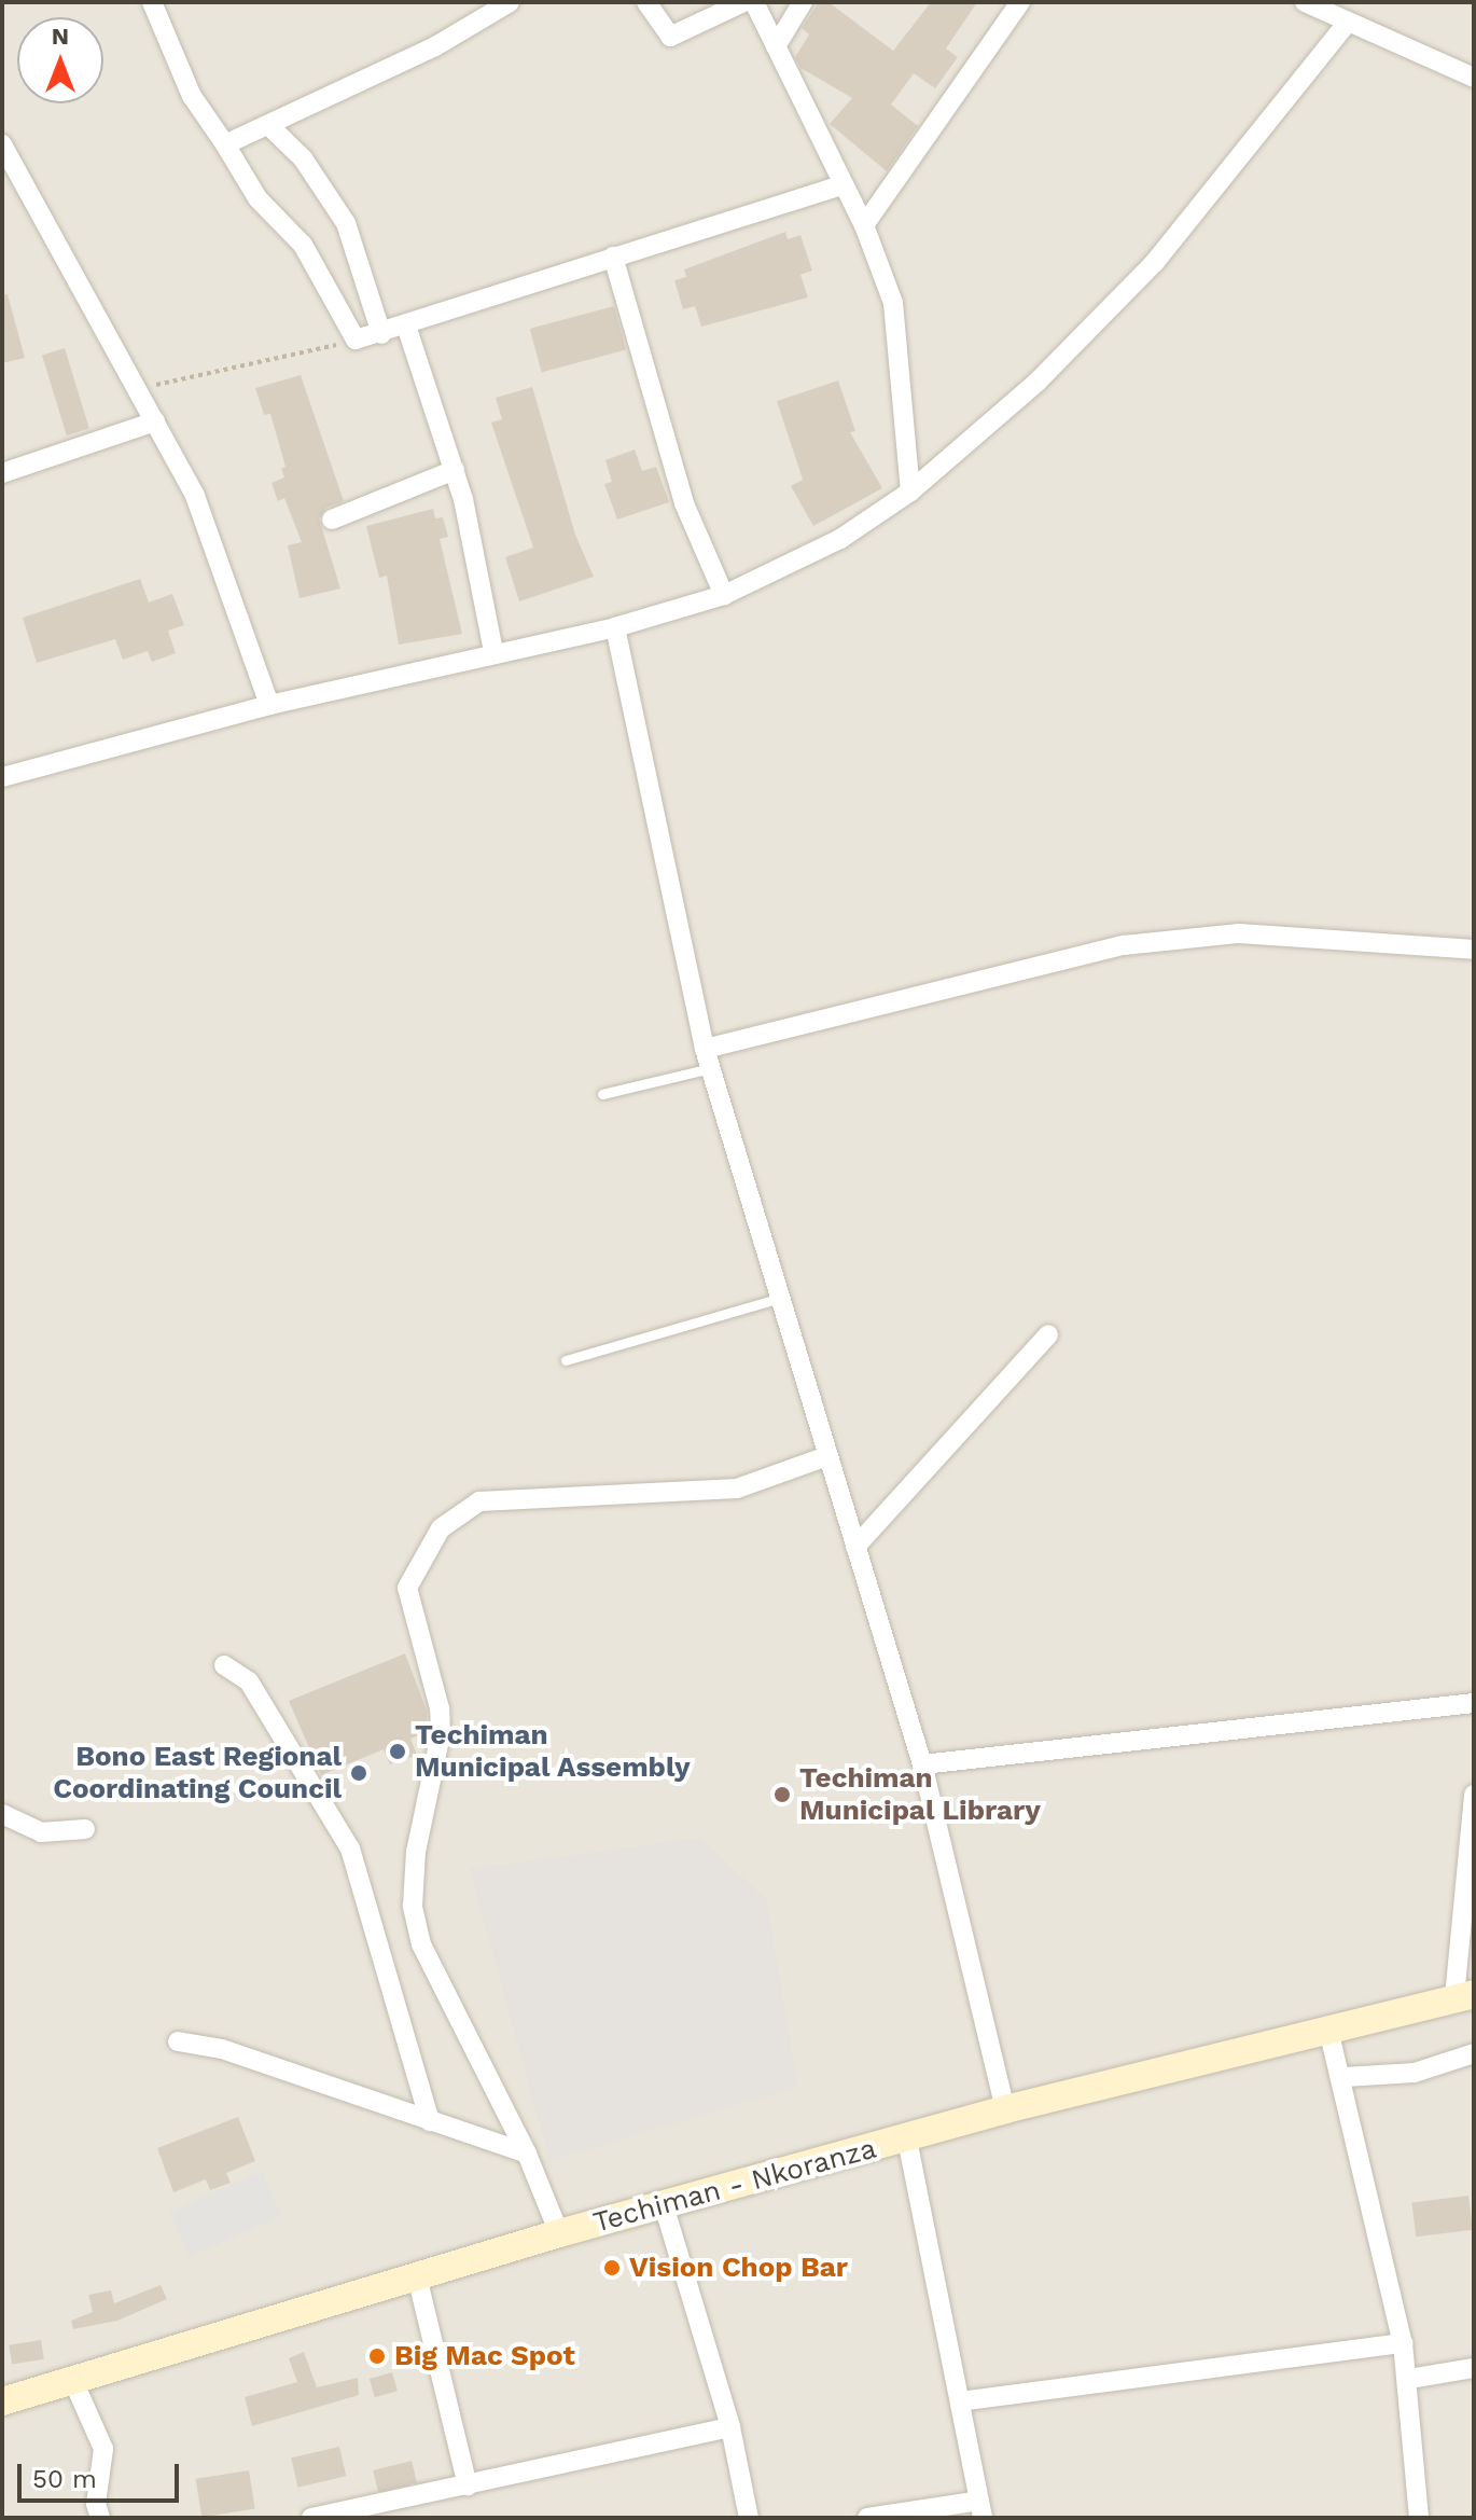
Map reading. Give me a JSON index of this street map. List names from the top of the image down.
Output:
{
  "streets": {
    "main road": ["Techiman - Nkoranza"]
  },
  "places": [
    "Techiman Municipal Assembly",
    "Bono East Regional Coordinating Council",
    "Techiman Municipal Library",
    "Vision Chop Bar",
    "Big Mac Spot"
  ],
  "scale_bar": "50 m",
  "north": "top"
}
